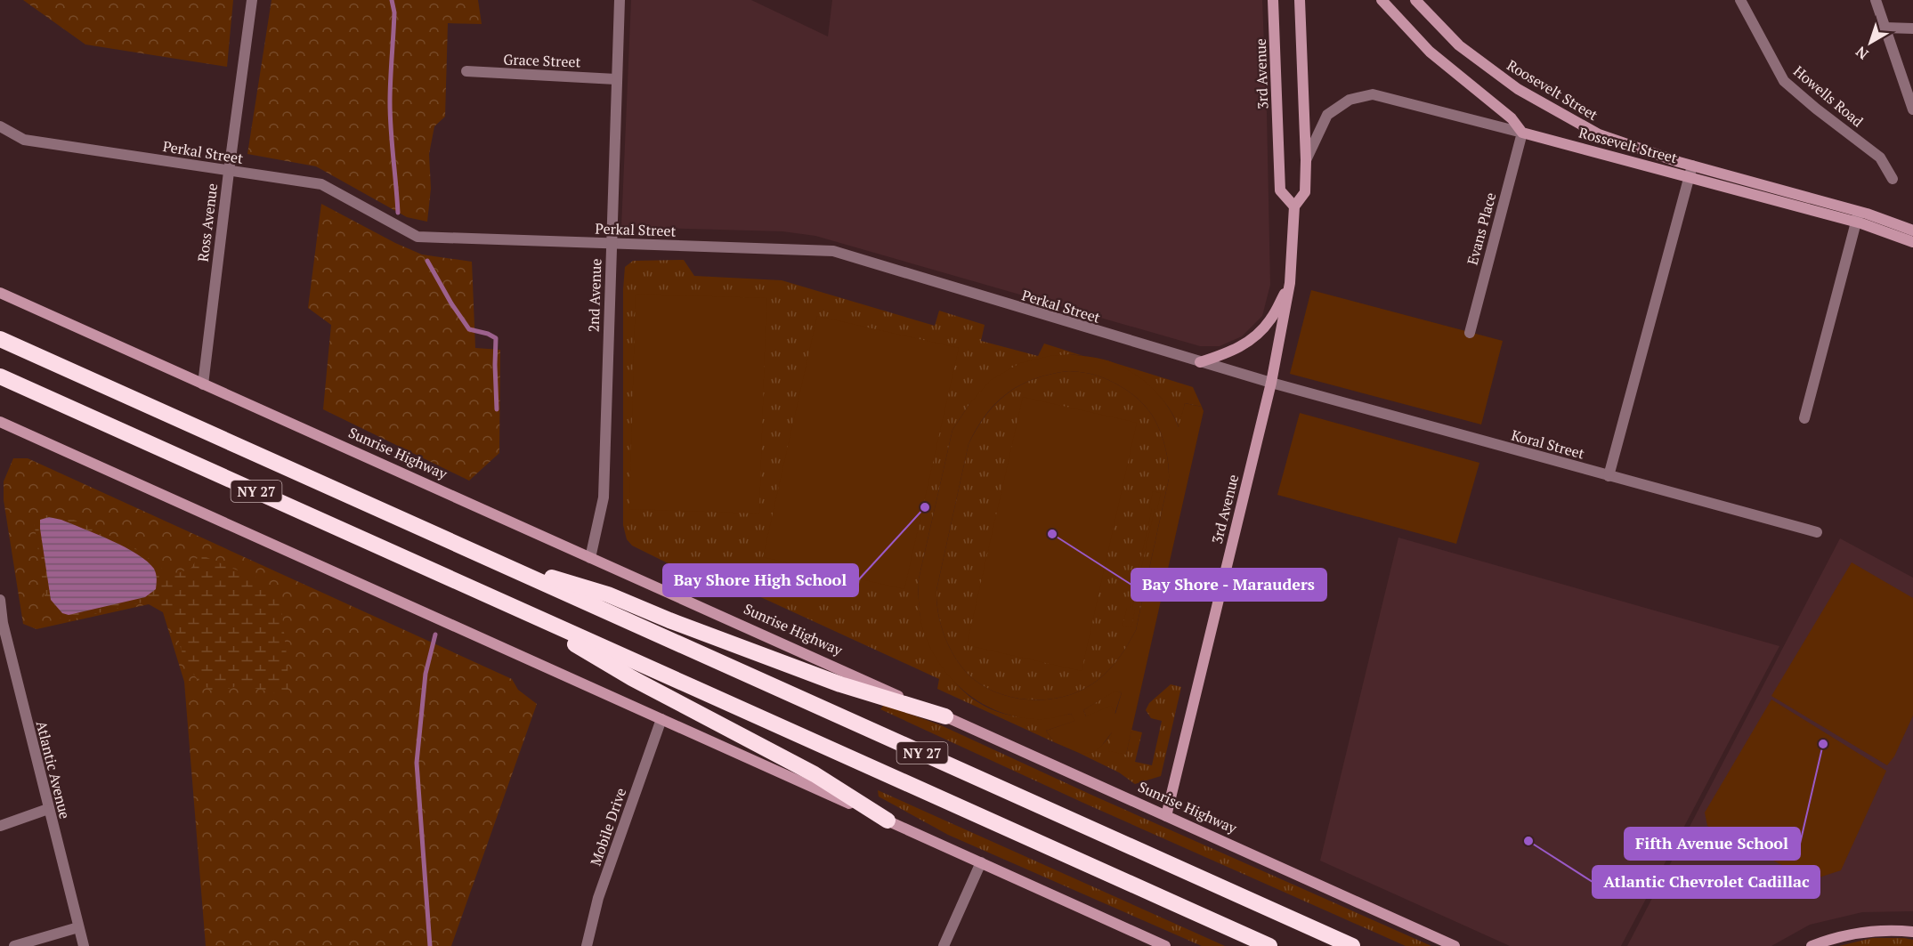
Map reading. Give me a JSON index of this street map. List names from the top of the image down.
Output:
{
  "streets": {
    "highway": ["NY 27"],
    "main road": [
      "3rd Avenue",
      "Roosevelt Street",
      "Rossevelt Street",
      "Sunrise Highway"
    ],
    "street": [
      "Grace Street",
      "Howells Road",
      "Perkal Street",
      "Ross Avenue",
      "Evans Place",
      "2nd Avenue",
      "Koral Street",
      "Atlantic Avenue",
      "Mobile Drive"
    ]
  },
  "crossings": [
    ["Grace Street", "2nd Avenue"],
    ["3rd Avenue", "Perkal Street"],
    ["3rd Avenue", "Koral Street"],
    ["3rd Avenue", "Sunrise Highway"],
    ["Roosevelt Street", "Rossevelt Street"],
    ["Rossevelt Street", "Evans Place"],
    ["Perkal Street", "Ross Avenue"],
    ["Perkal Street", "2nd Avenue"],
    ["Perkal Street", "Koral Street"],
    ["Ross Avenue", "Sunrise Highway"],
    ["2nd Avenue", "Sunrise Highway"]
  ],
  "places": [
    "Bay Shore High School",
    "Bay Shore - Marauders",
    "Fifth Avenue School",
    "Atlantic Chevrolet Cadillac"
  ],
  "north": "bottom left"
}
